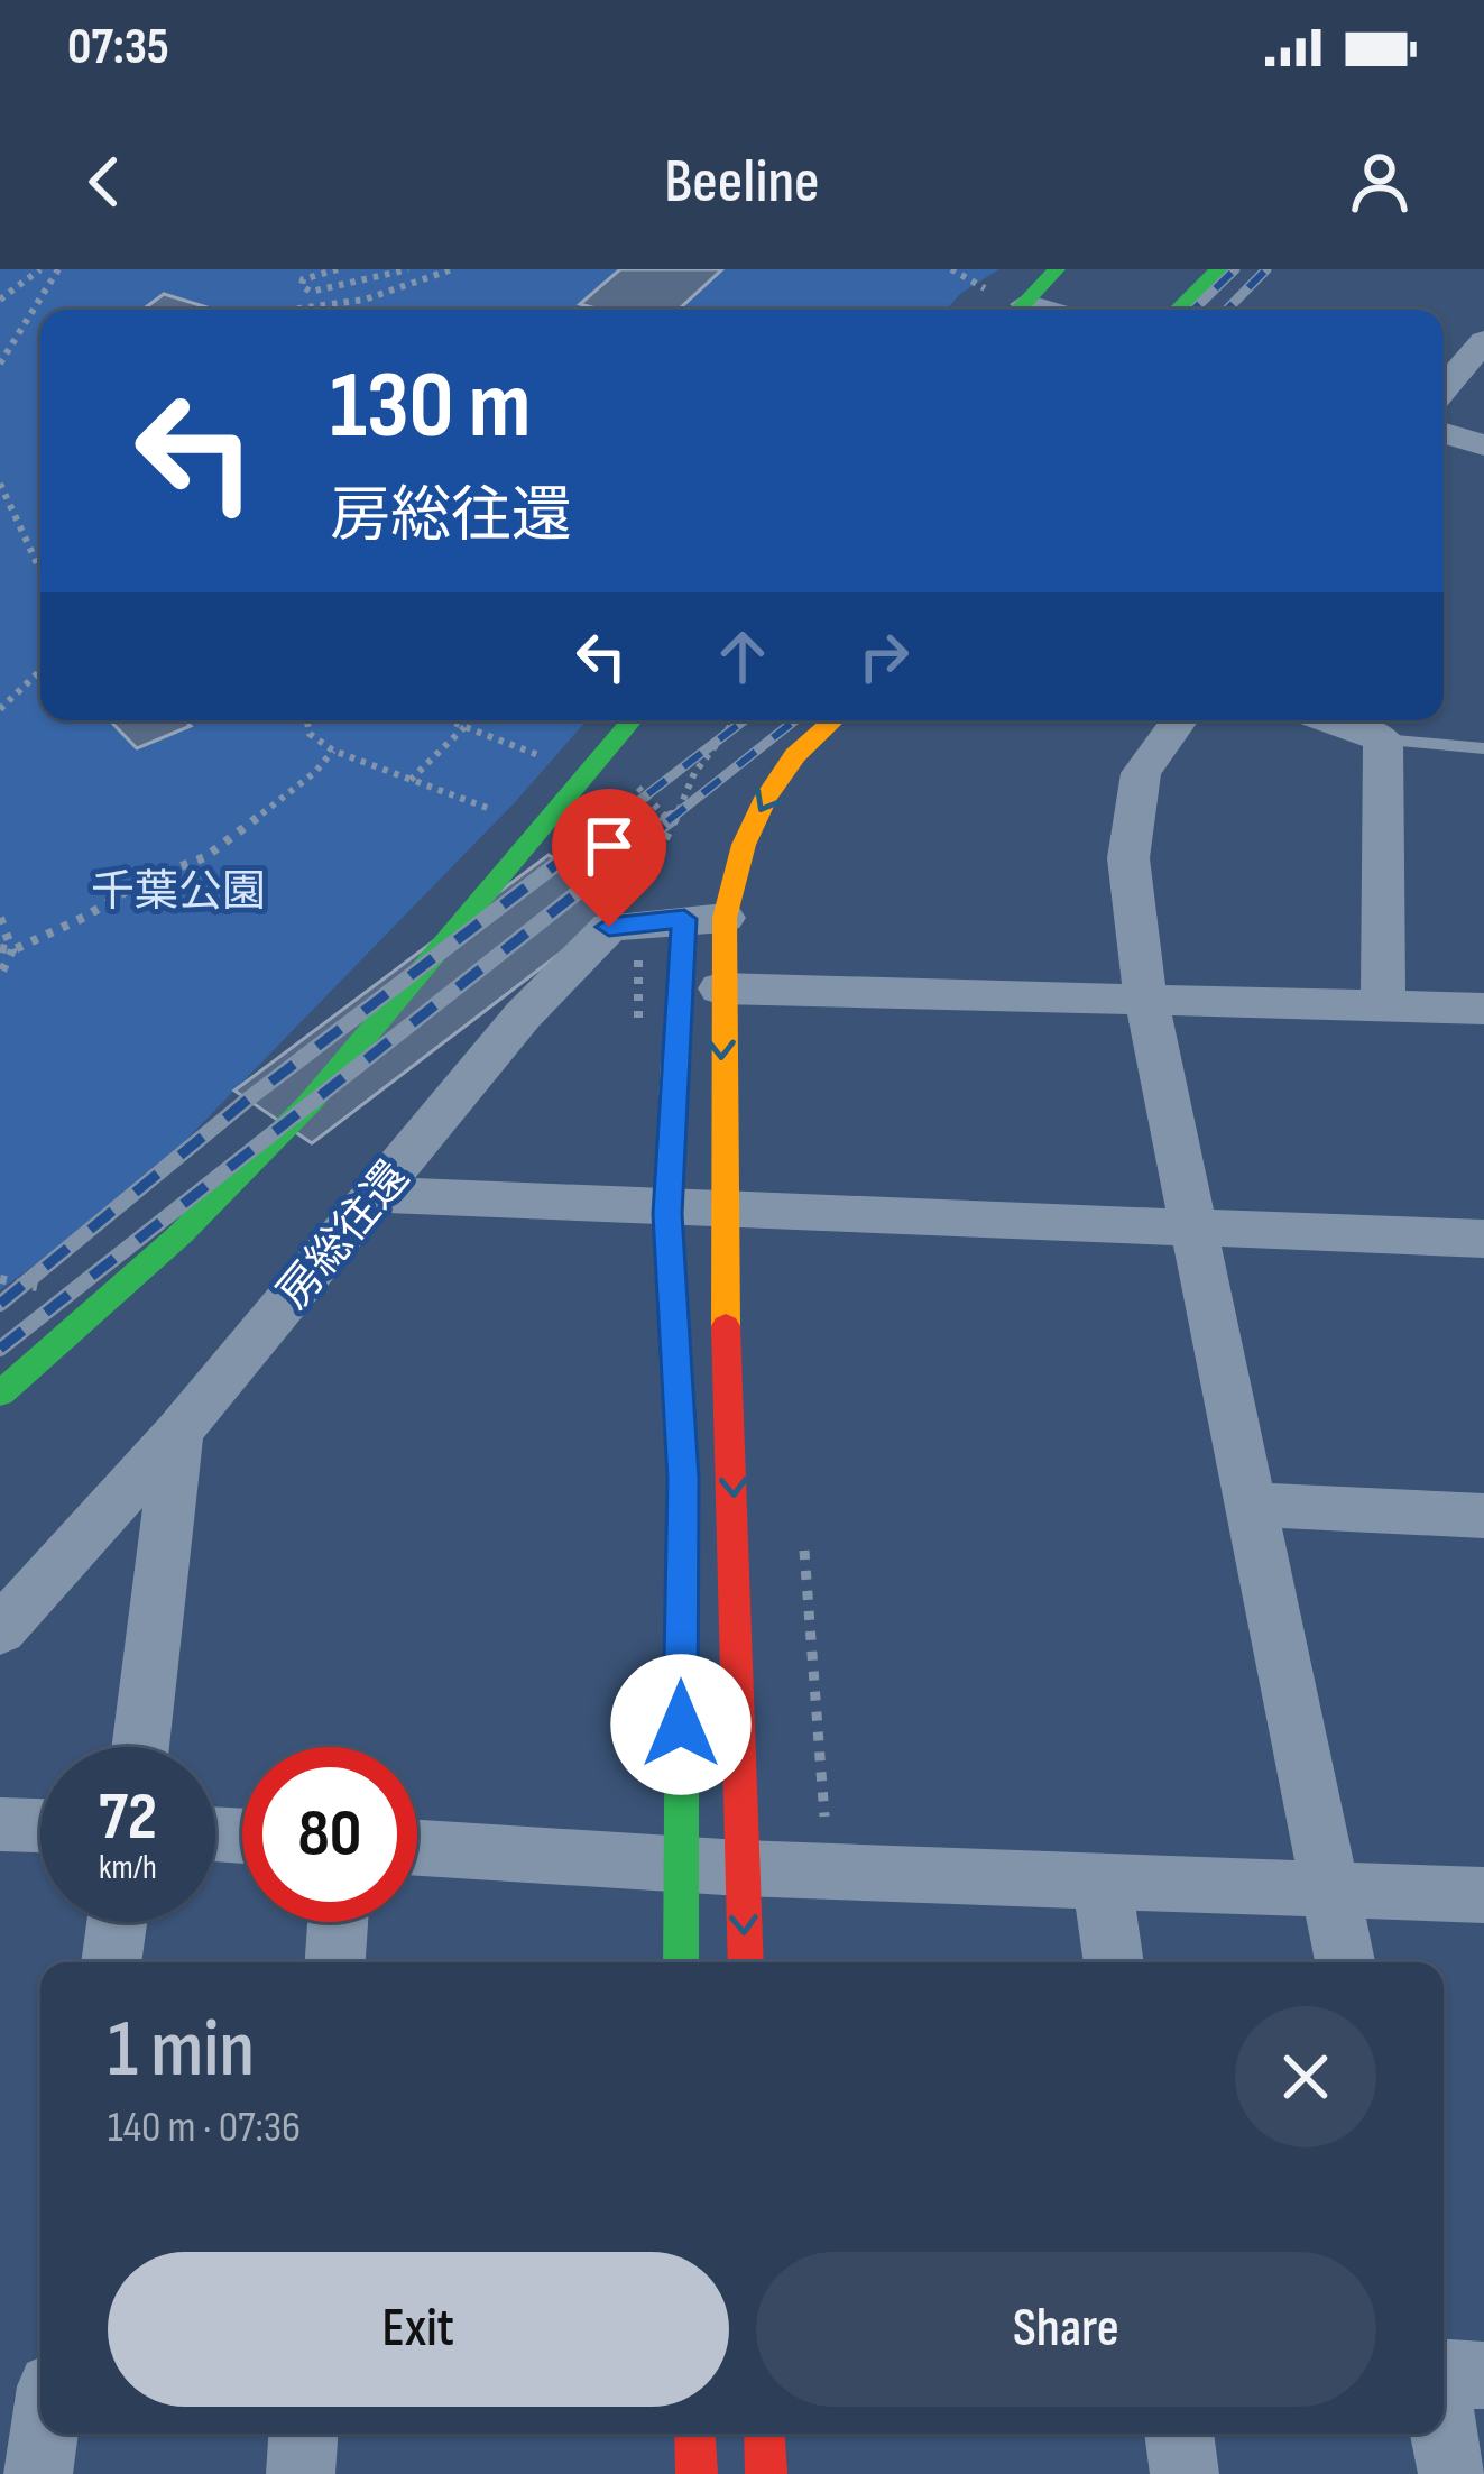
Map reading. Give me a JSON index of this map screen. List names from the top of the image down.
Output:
{
  "streets": {
    "street": ["房総往還"]
  },
  "parks": ["千葉公園"],
  "page": {
    "status": "07:35",
    "header": "Beeline",
    "turn": ["130 m", "房総往還"],
    "speed": "72 km/h",
    "limit": "80",
    "heading": ["1 min", "140 m · 07:36"],
    "buttons": ["Exit", "Share"]
  }
}
